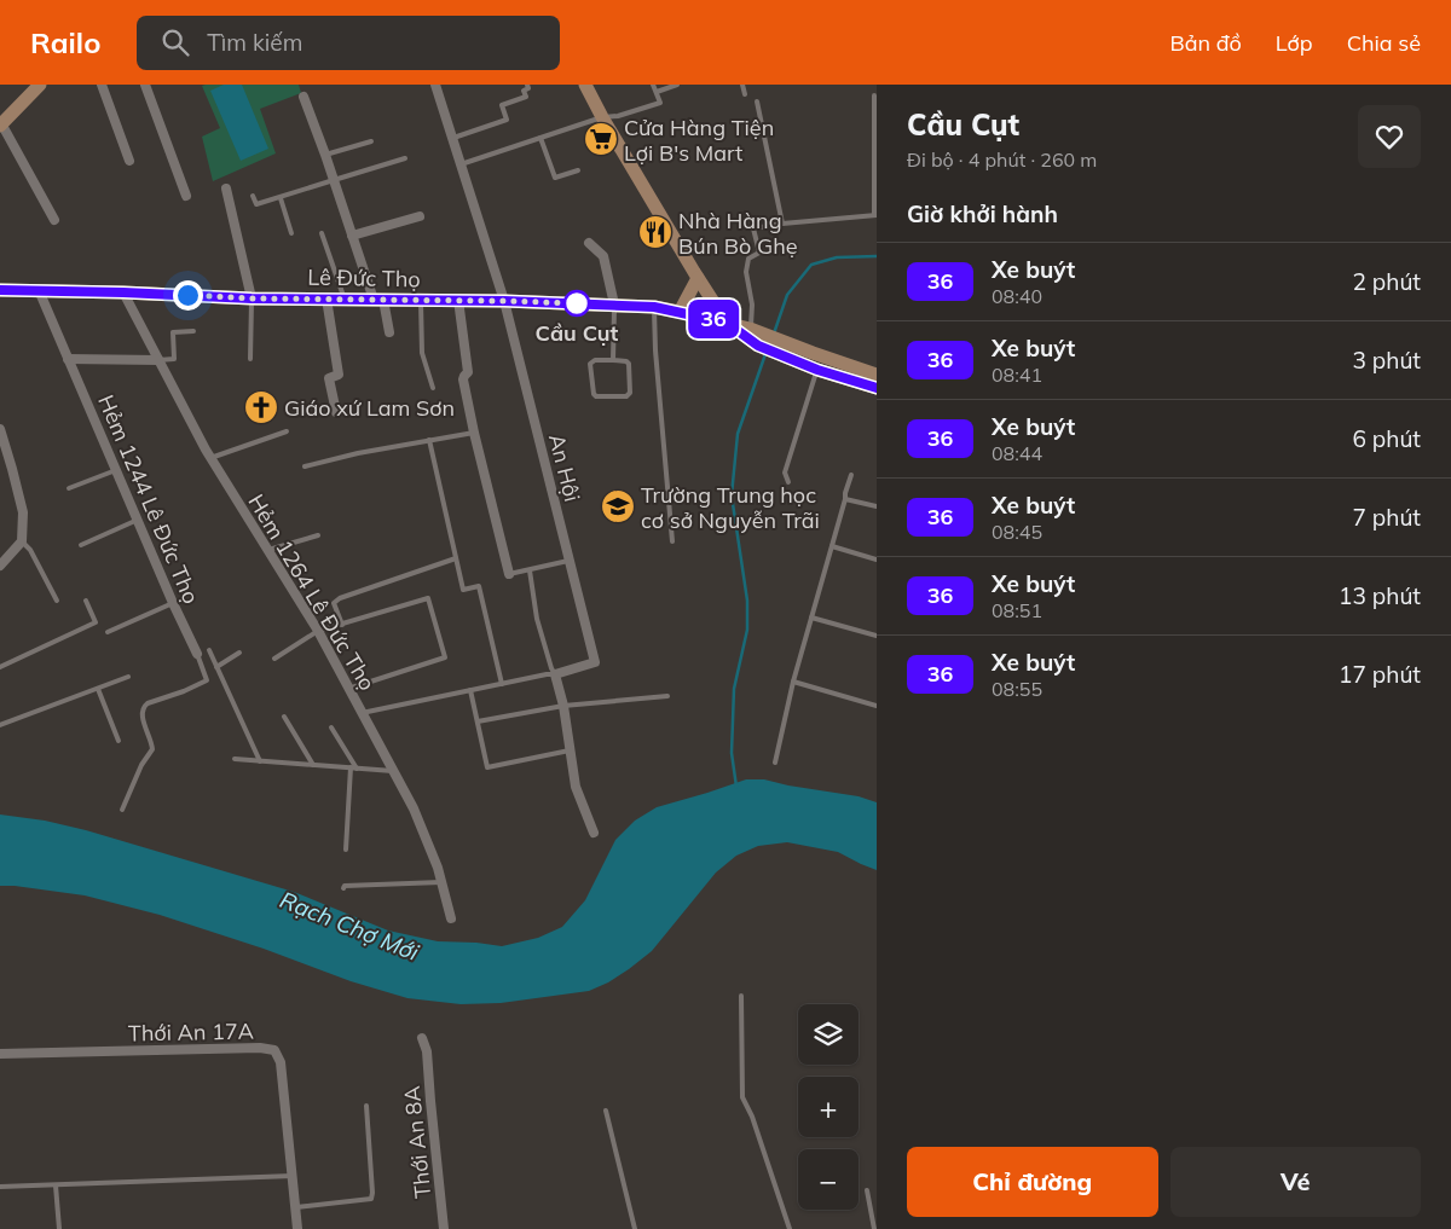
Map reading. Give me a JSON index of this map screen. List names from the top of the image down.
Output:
{
  "streets": {
    "main road": ["Lê Đức Thọ"],
    "street": [
      "An Hội",
      "Hẻm 1244 Lê Đức Thọ",
      "Hẻm 1264 Lê Đức Thọ",
      "Thới An 17A",
      "Thới An 8A"
    ]
  },
  "crossings": [
    ["Lê Đức Thọ", "An Hội"],
    ["Lê Đức Thọ", "Hẻm 1244 Lê Đức Thọ"],
    ["Lê Đức Thọ", "Hẻm 1264 Lê Đức Thọ"],
    ["Hẻm 1244 Lê Đức Thọ", "Hẻm 1264 Lê Đức Thọ"]
  ],
  "water": ["Rạch Chợ Mới"],
  "places": {
    "supermarket": ["Cửa Hàng Tiện Lợi B's Mart"],
    "restaurant": ["Nhà Hàng Bún Bò Ghẹ"],
    "other": ["Cầu Cụt"],
    "church": ["Giáo xứ Lam Sơn"],
    "school or university": ["Trường Trung học cơ sở Nguyễn Trãi"]
  },
  "lines": ["bus line 36"],
  "page": {
    "header": "Railo",
    "search": "Tìm kiếm",
    "nav": ["Bản đồ", "Lớp", "Chia sẻ"],
    "on_map": "36",
    "heading": [
      ["Cầu Cụt", "Đi bộ · 4 phút · 260 m"],
      "Giờ khởi hành"
    ],
    "list": [
      {
        "mark": "36",
        "name": "Xe buýt",
        "note": "08:40",
        "value": "2 phút"
      },
      {
        "mark": "36",
        "name": "Xe buýt",
        "note": "08:41",
        "value": "3 phút"
      },
      {
        "mark": "36",
        "name": "Xe buýt",
        "note": "08:44",
        "value": "6 phút"
      },
      {
        "mark": "36",
        "name": "Xe buýt",
        "note": "08:45",
        "value": "7 phút"
      },
      {
        "mark": "36",
        "name": "Xe buýt",
        "note": "08:51",
        "value": "13 phút"
      },
      {
        "mark": "36",
        "name": "Xe buýt",
        "note": "08:55",
        "value": "17 phút"
      }
    ],
    "map_buttons": ["+", "−"],
    "buttons": ["Chỉ đường", "Vé"]
  }
}
